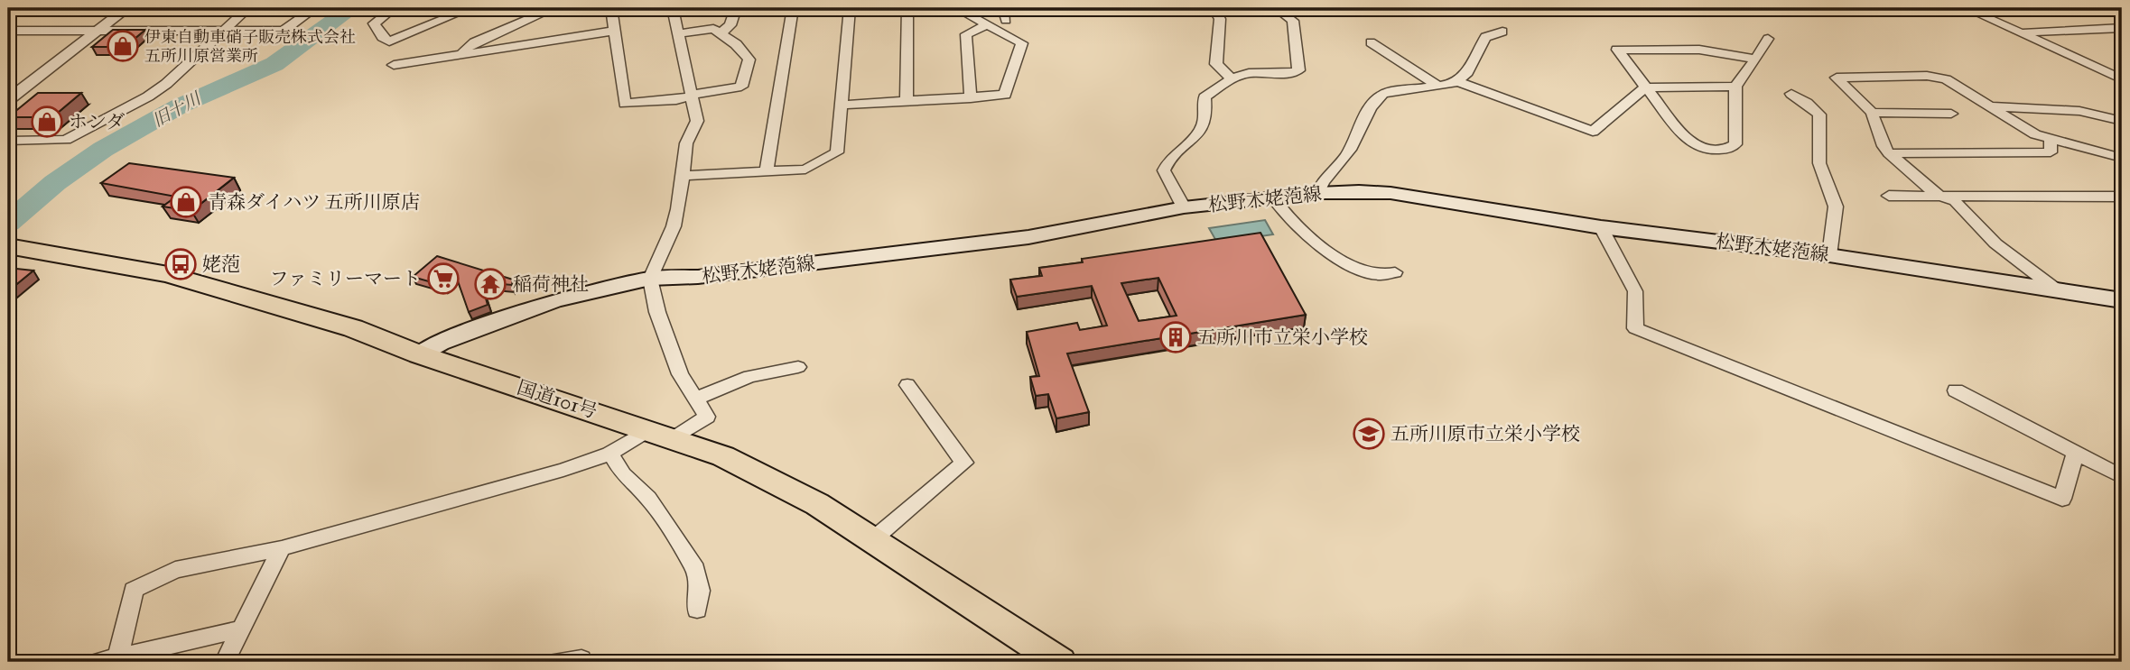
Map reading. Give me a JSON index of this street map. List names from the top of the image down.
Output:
{
  "streets": {
    "highway": ["国道101号"],
    "main road": ["松野木姥萢線"]
  },
  "crossings": [
    ["松野木姥萢線", "国道101号"]
  ],
  "water": ["旧十川"],
  "places": {
    "shop": ["伊東自動車硝子販売株式会社 五所川原営業所", "ホンダ", "青森ダイハツ 五所川原店"],
    "bus stop": ["姥萢"],
    "supermarket": ["ファミリーマート"],
    "temple": ["稲荷神社"],
    "building": ["五所川市立栄小学校"],
    "school or university": ["五所川原市立栄小学校"]
  }
}
